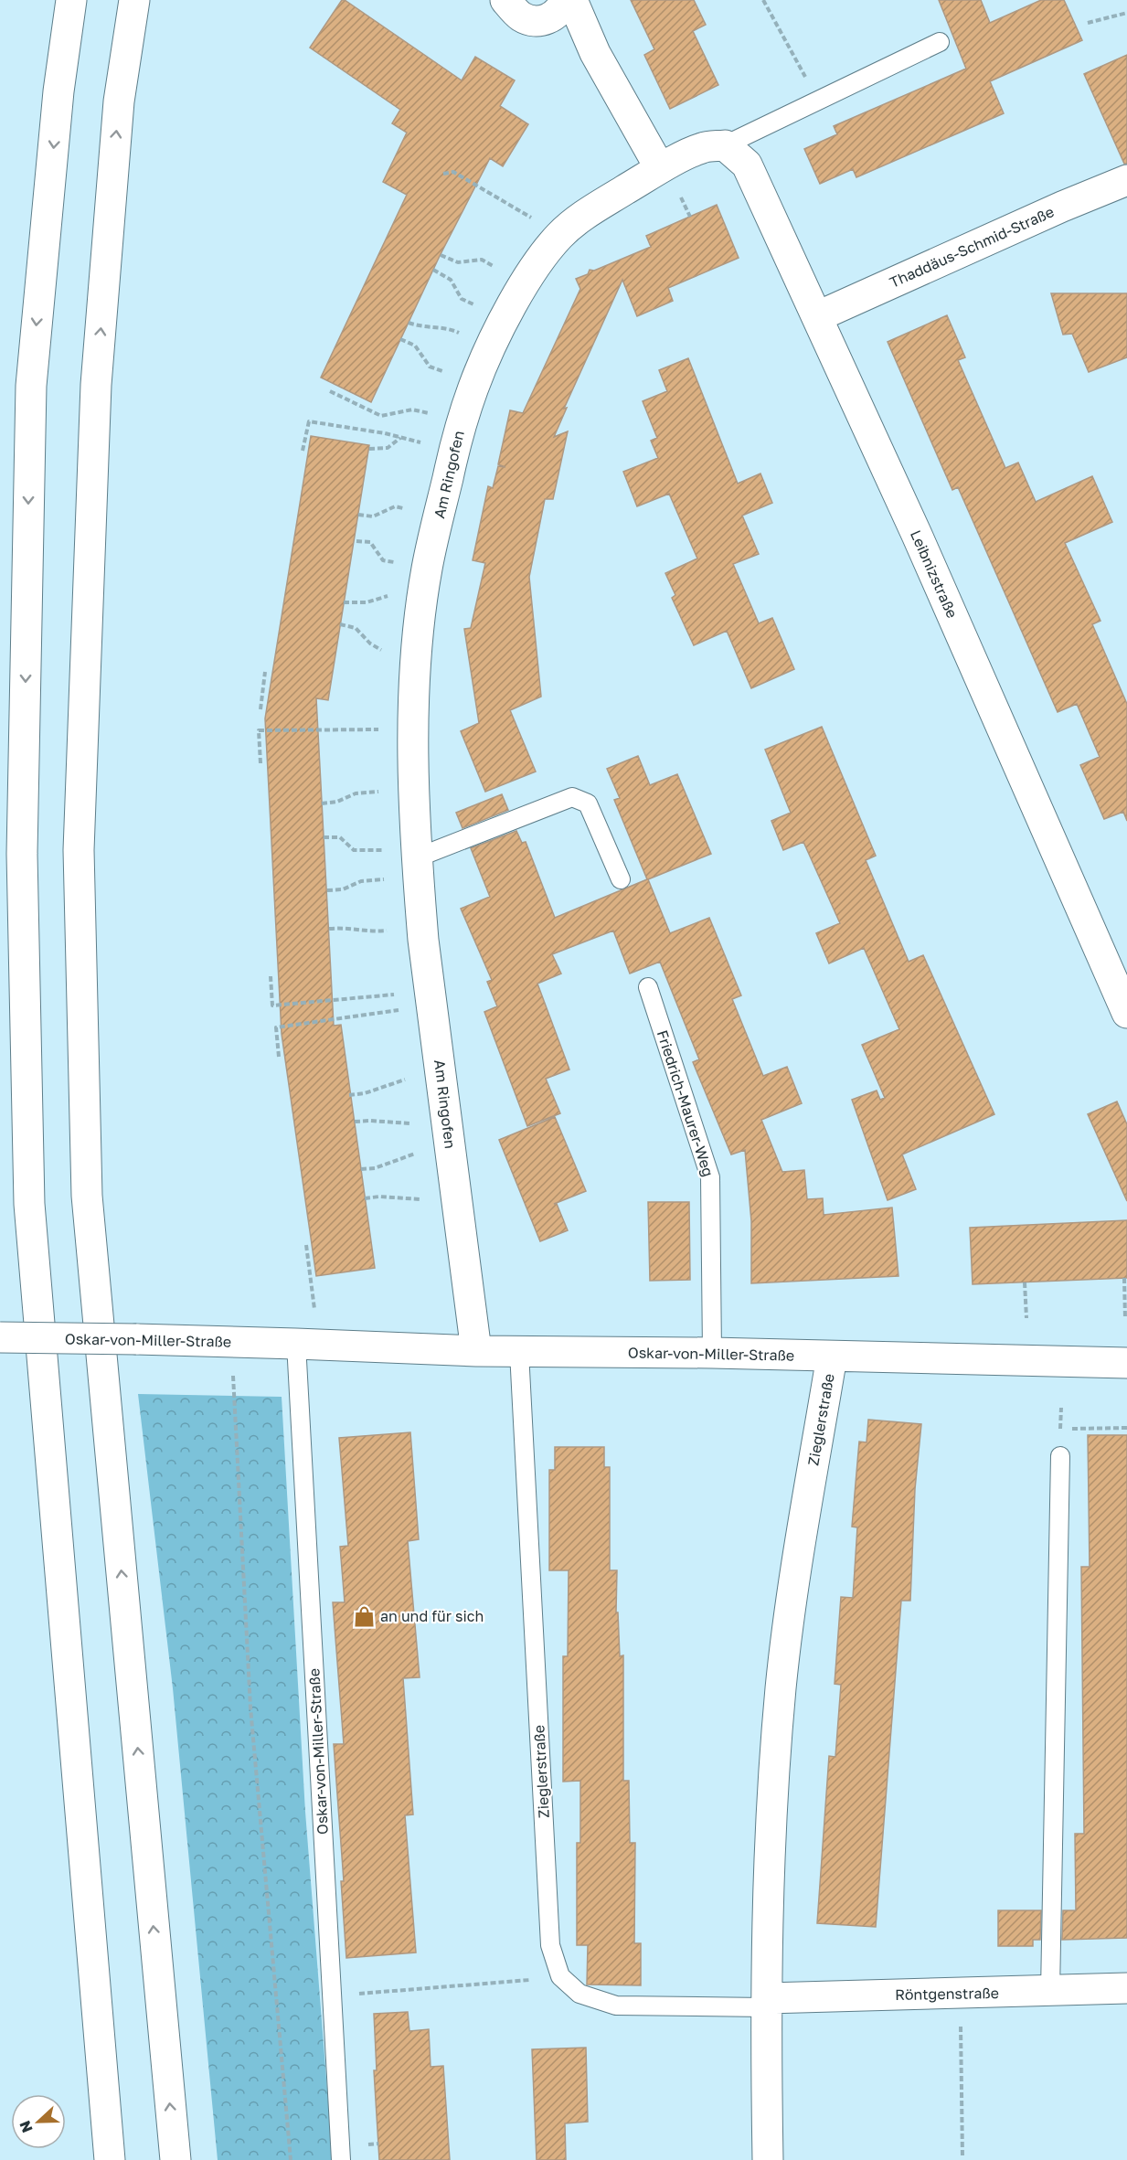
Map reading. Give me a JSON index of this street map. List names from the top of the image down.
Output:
{
  "streets": {
    "main road": [
      "Thaddäus-Schmid-Straße",
      "Am Ringofen",
      "Leibnizstraße",
      "Oskar-von-Miller-Straße",
      "Zieglerstraße",
      "Röntgenstraße"
    ],
    "lane": ["Friedrich-Maurer-Weg"]
  },
  "crossings": [
    ["Thaddäus-Schmid-Straße", "Leibnizstraße"],
    ["Am Ringofen", "Leibnizstraße"],
    ["Am Ringofen", "Oskar-von-Miller-Straße"],
    ["Friedrich-Maurer-Weg", "Oskar-von-Miller-Straße"],
    ["Oskar-von-Miller-Straße", "Zieglerstraße"],
    ["Zieglerstraße", "Röntgenstraße"]
  ],
  "places": {
    "shop": ["an und für sich"]
  },
  "north": "left"
}
